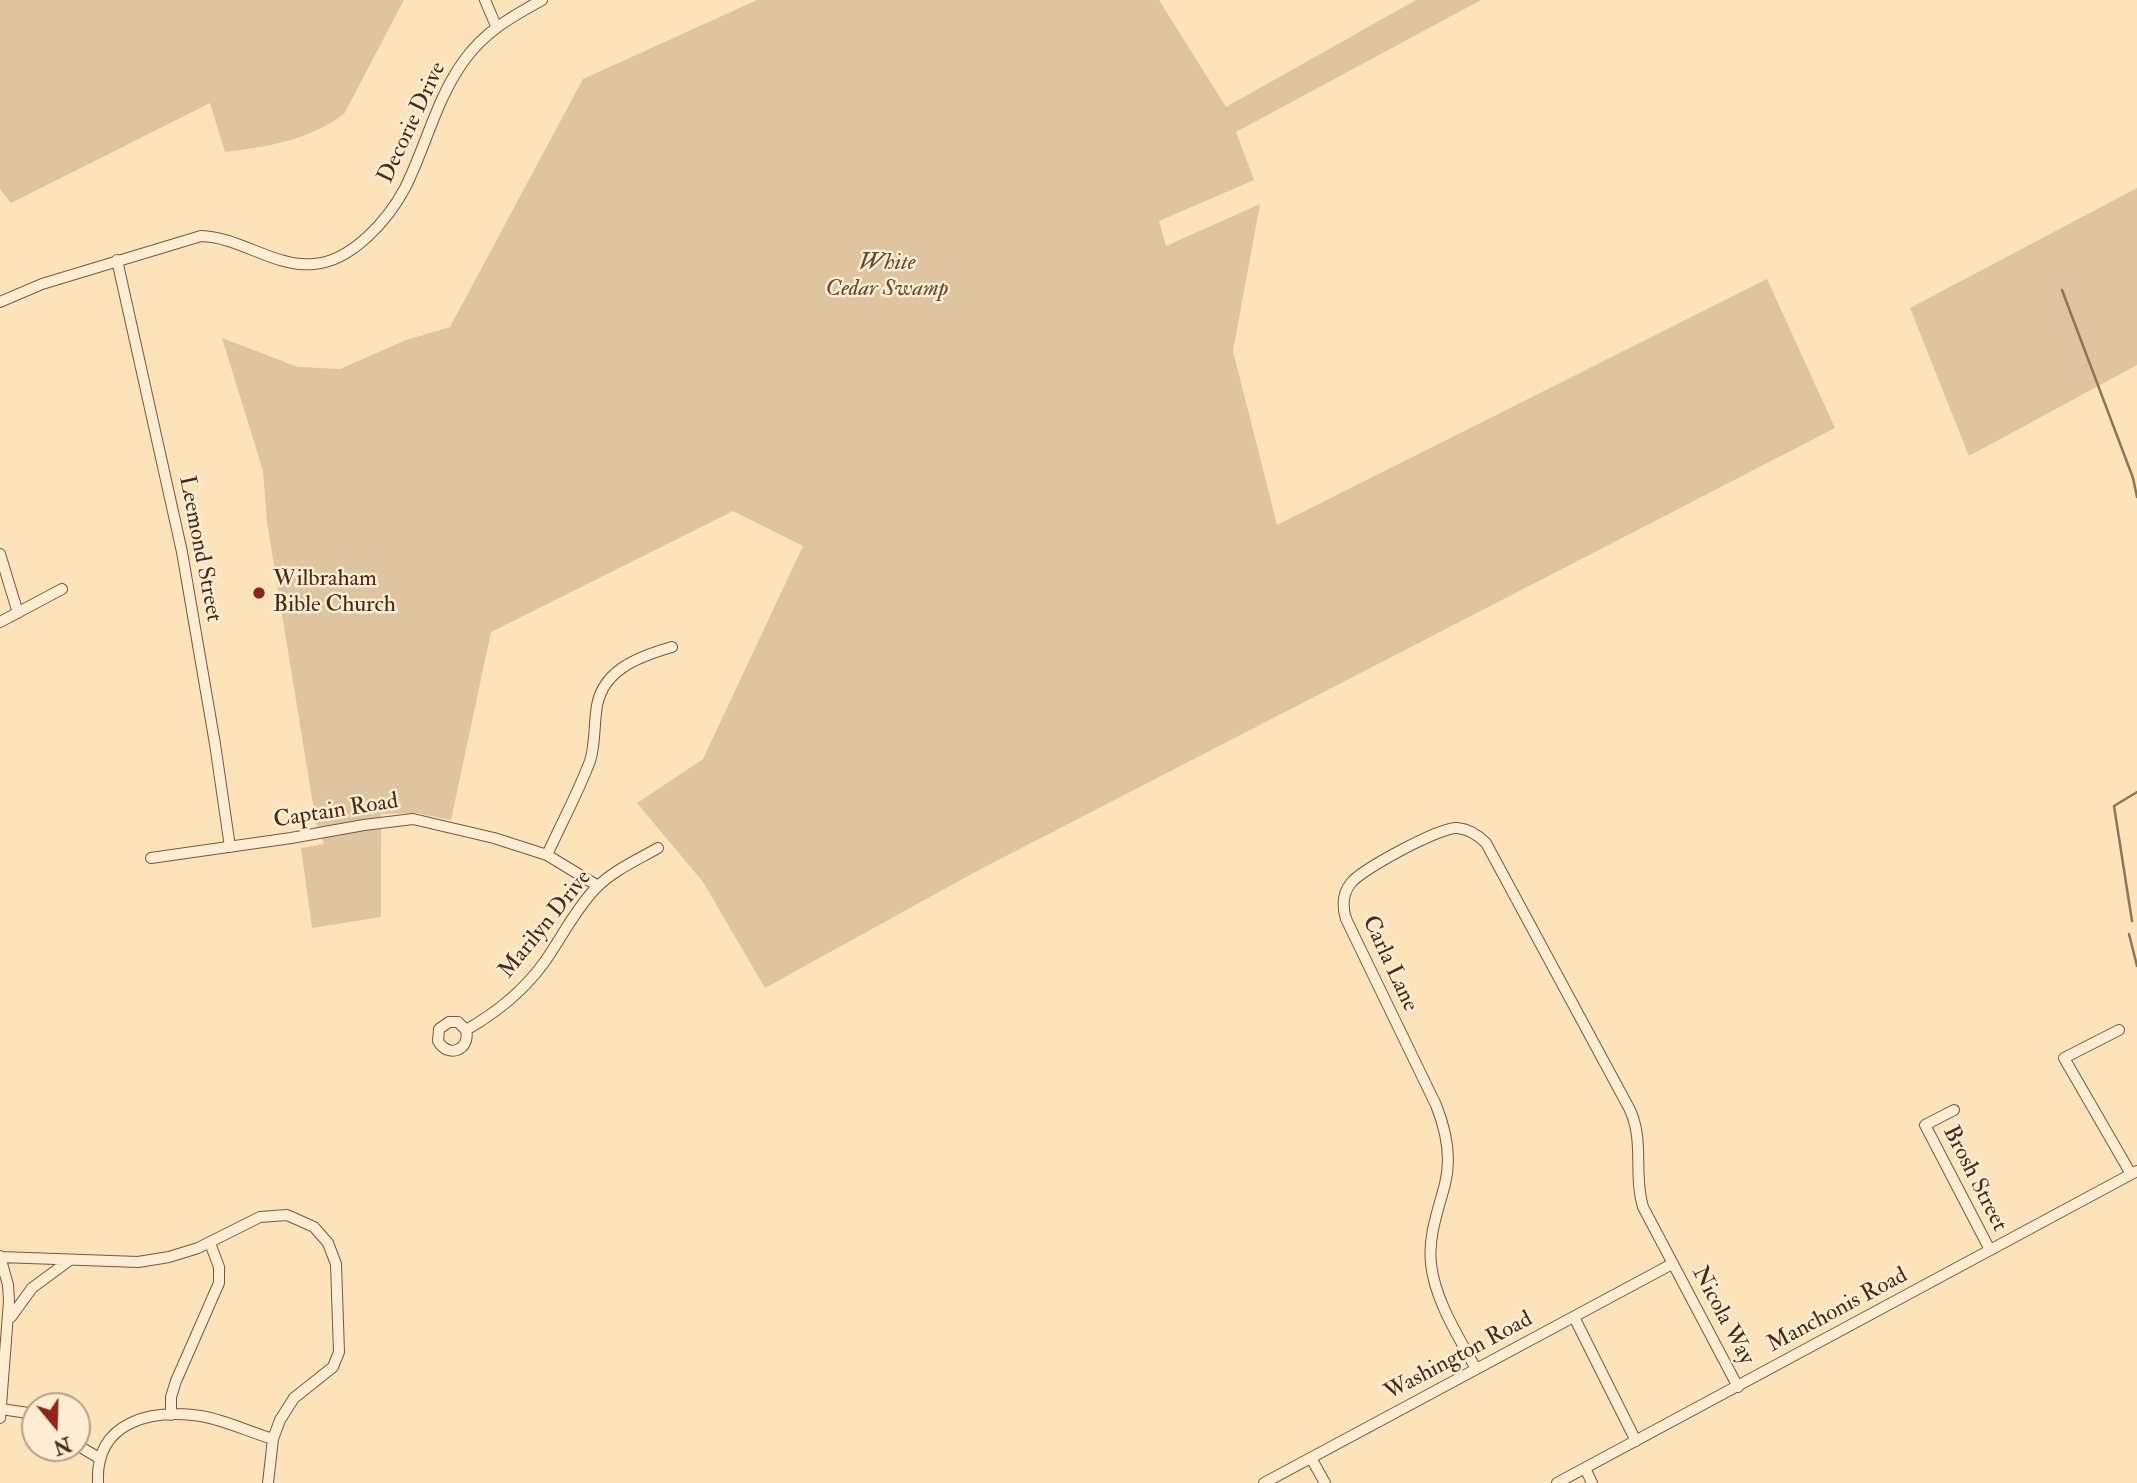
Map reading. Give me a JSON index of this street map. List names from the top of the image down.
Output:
{
  "streets": {
    "street": [
      "Decorie Drive",
      "Leemond Street",
      "Captain Road",
      "Marilyn Drive",
      "Carla Lane",
      "Brosh Street",
      "Manchonis Road",
      "Nicola Way",
      "Washington Road"
    ]
  },
  "crossings": [
    ["Decorie Drive", "Leemond Street"],
    ["Leemond Street", "Captain Road"],
    ["Captain Road", "Marilyn Drive"],
    ["Carla Lane", "Nicola Way"],
    ["Carla Lane", "Washington Road"],
    ["Brosh Street", "Manchonis Road"],
    ["Manchonis Road", "Nicola Way"],
    ["Nicola Way", "Washington Road"]
  ],
  "parks": ["White Cedar Swamp"],
  "places": ["Wilbraham Bible Church"],
  "north": "bottom"
}
